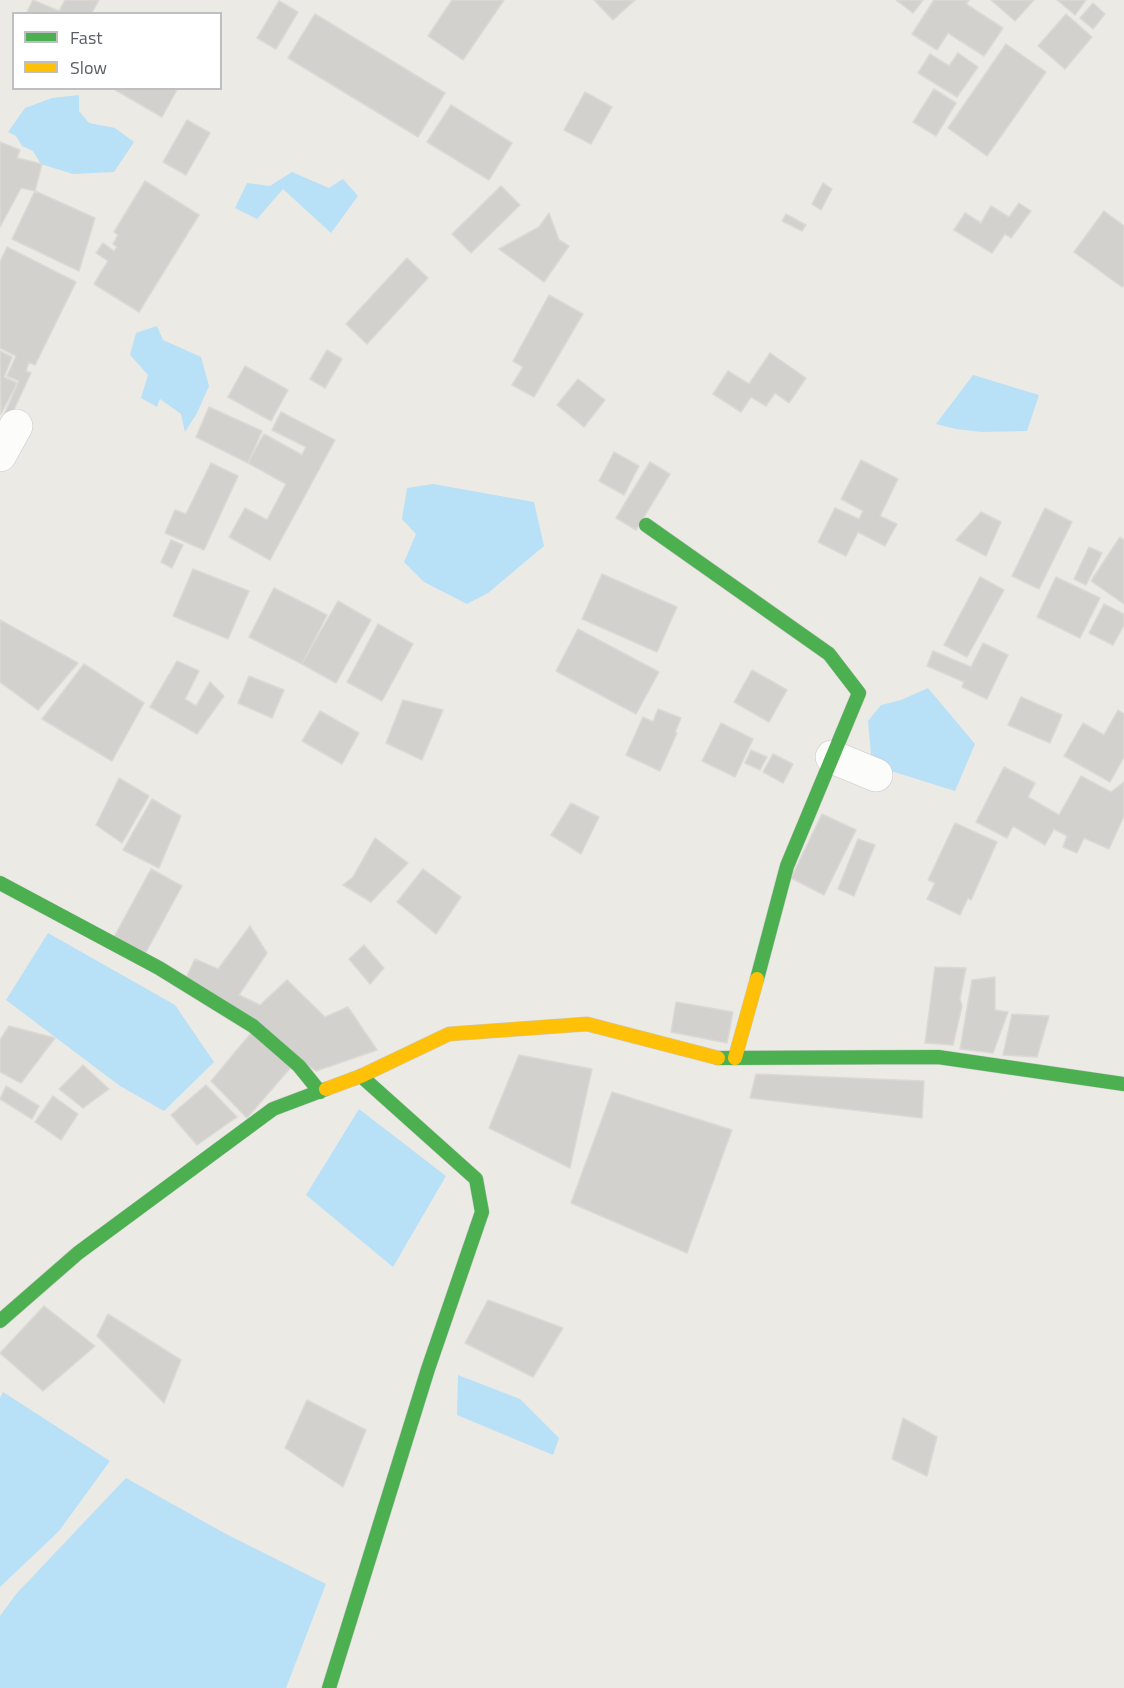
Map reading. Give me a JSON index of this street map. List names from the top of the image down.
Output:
{
  "legend": ["Fast", "Slow"]
}
